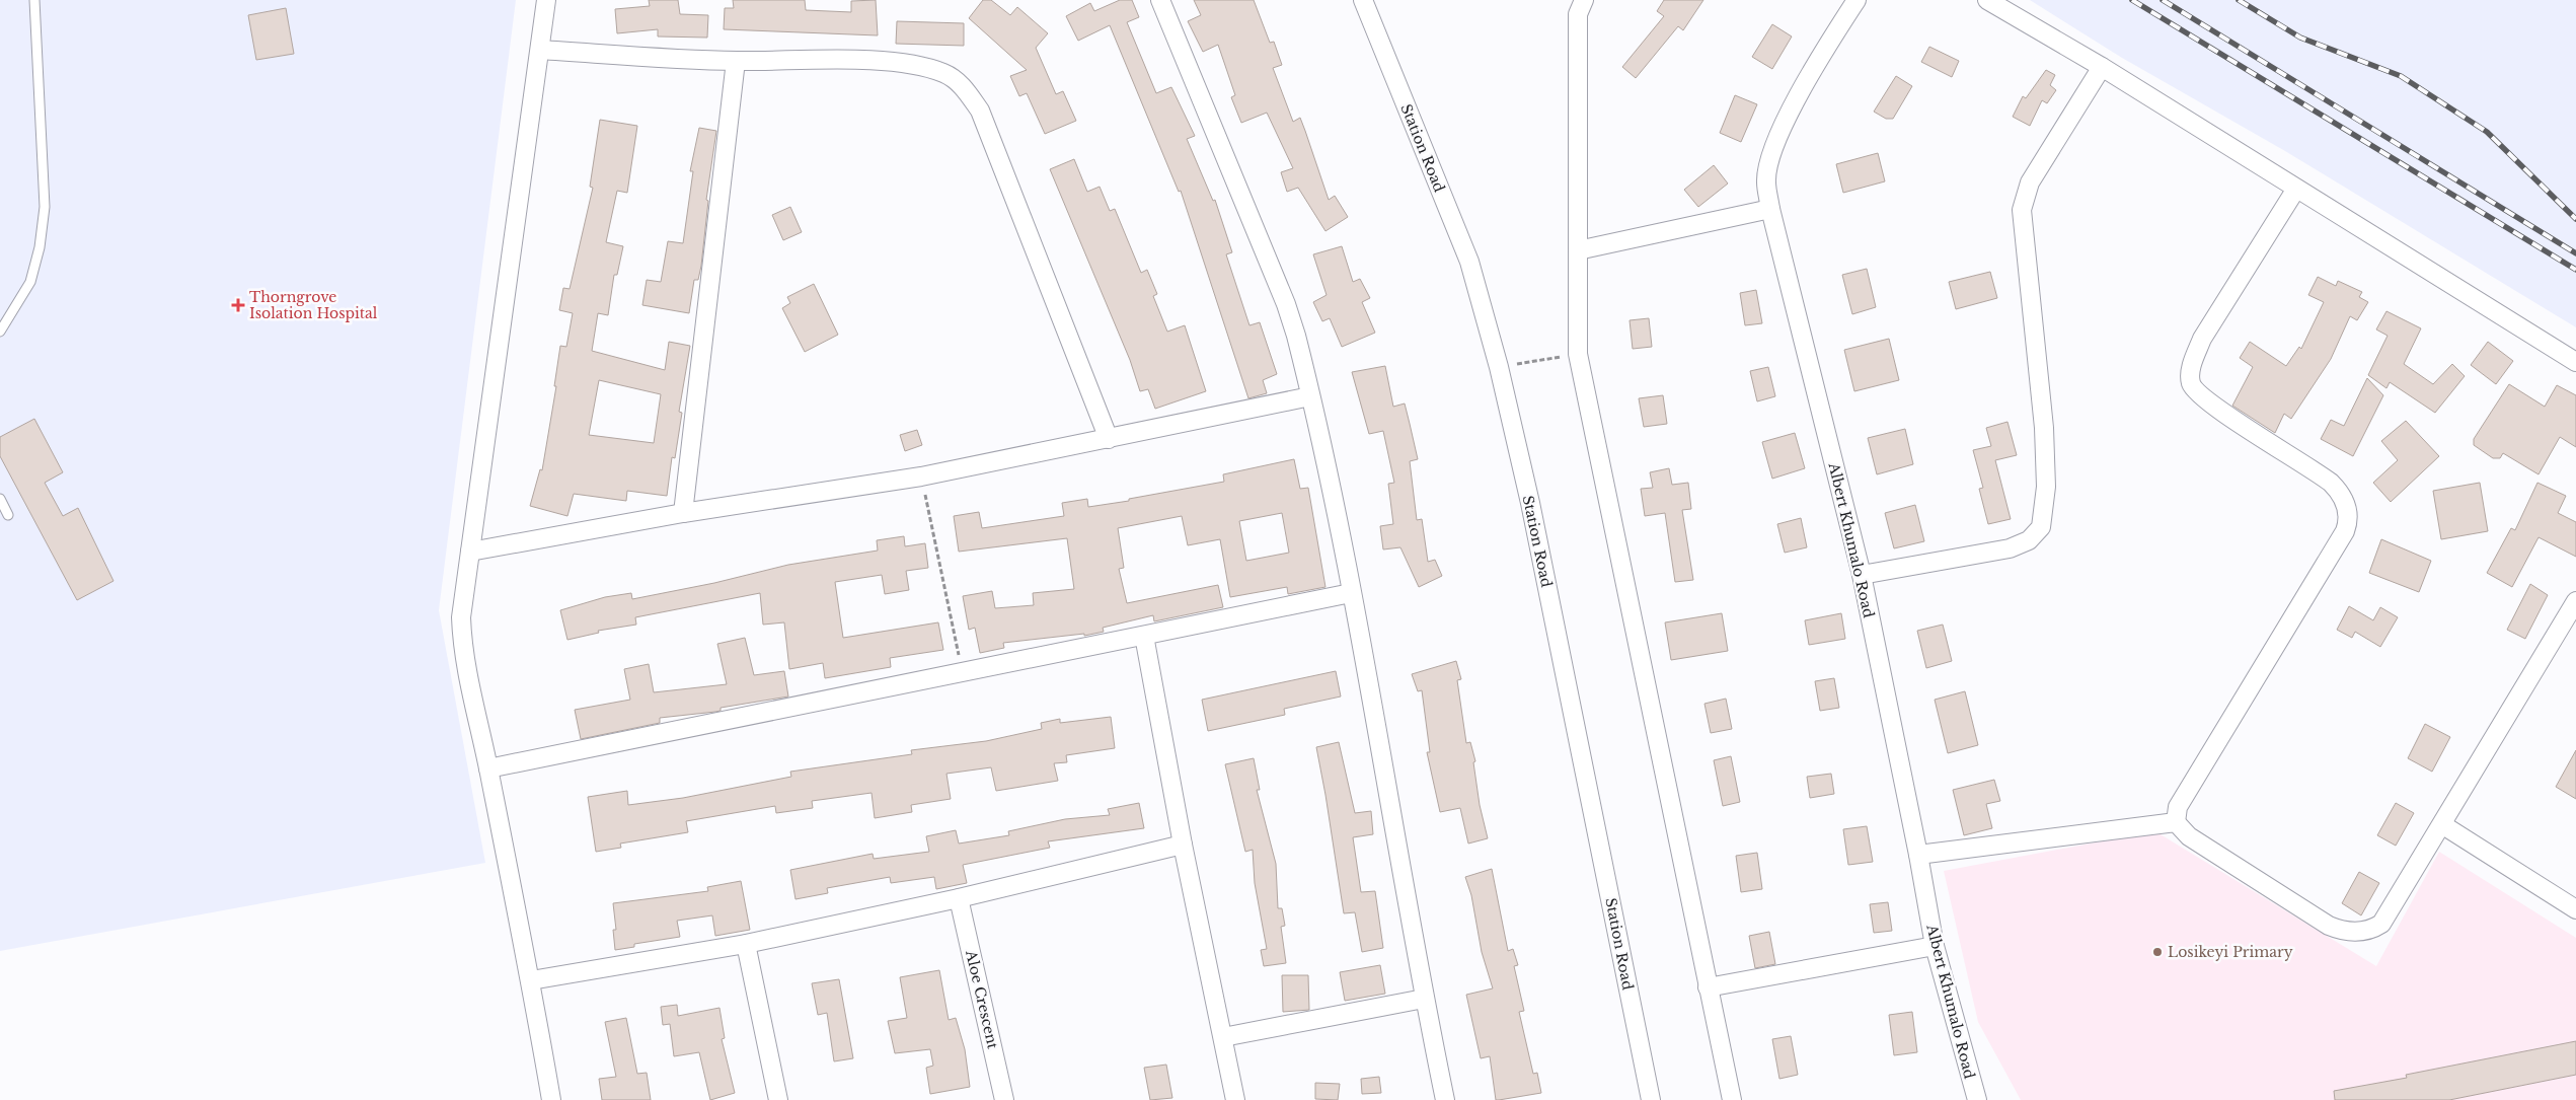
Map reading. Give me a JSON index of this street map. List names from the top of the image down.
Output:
{
  "streets": {
    "street": ["Station Road", "Albert Khumalo Road", "Aloe Crescent"]
  },
  "places": {
    "health": ["Thorngrove Isolation Hospital"],
    "other": ["Losikeyi Primary"]
  }
}
